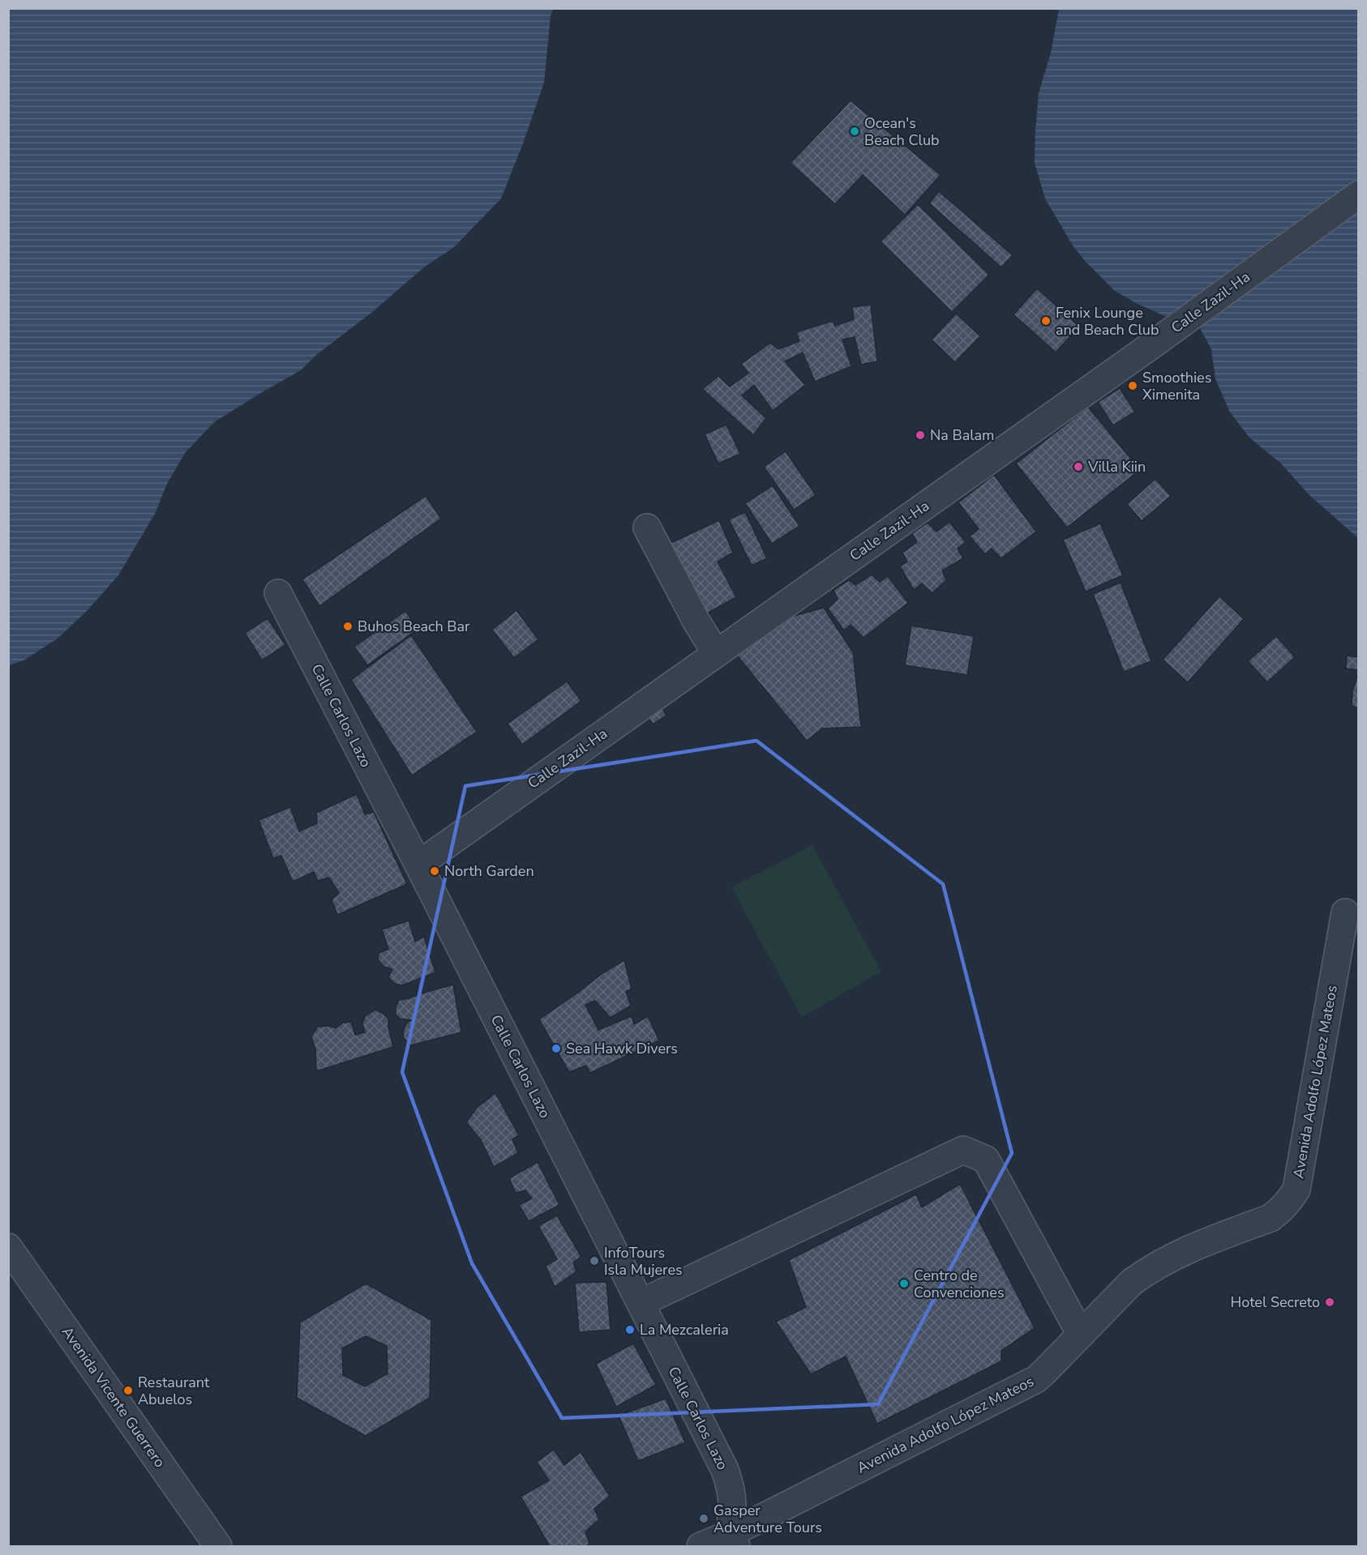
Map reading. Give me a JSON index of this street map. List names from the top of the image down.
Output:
{
  "streets": {
    "street": [
      "Calle Zazil-Ha",
      "Calle Carlos Lazo",
      "Avenida Adolfo López Mateos",
      "Avenida Vicente Guerrero"
    ]
  },
  "crossings": [
    ["Calle Zazil-Ha", "Calle Carlos Lazo"],
    ["Calle Carlos Lazo", "Avenida Adolfo López Mateos"]
  ],
  "places": [
    "Ocean's Beach Club",
    "Fenix Lounge and Beach Club",
    "Smoothies Ximenita",
    "Na Balam",
    "Villa Kiin",
    "Buhos Beach Bar",
    "North Garden",
    "Sea Hawk Divers",
    "InfoTours Isla Mujeres",
    "Centro de Convenciones",
    "Hotel Secreto",
    "La Mezcaleria",
    "Restaurant Abuelos",
    "Gasper Adventure Tours"
  ]
}
